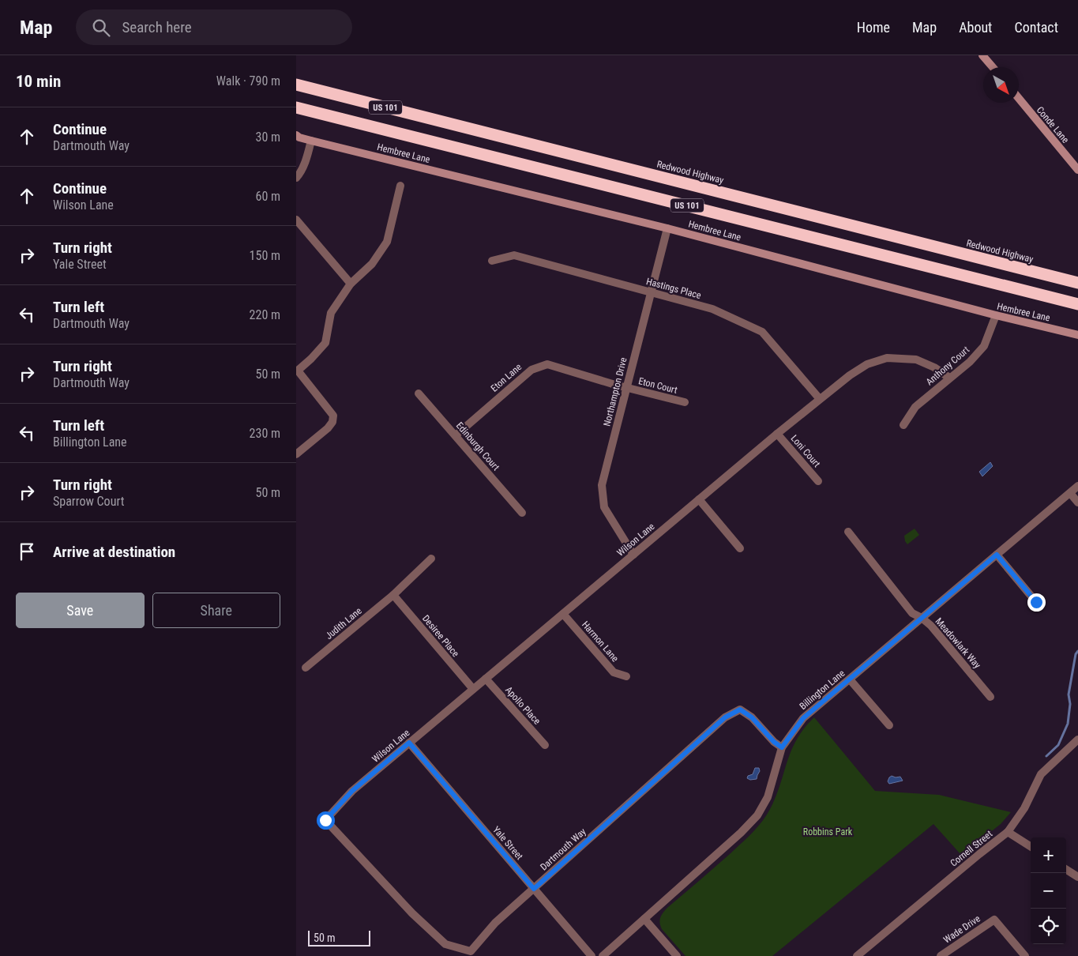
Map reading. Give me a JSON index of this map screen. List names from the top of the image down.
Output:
{
  "streets": {
    "highway": ["US 101", "Redwood Highway"],
    "street": [
      "Conde Lane",
      "Hembree Lane",
      "Hastings Place",
      "Anthony Court",
      "Eton Lane",
      "Eton Court",
      "Northampton Drive",
      "Edinburgh Court",
      "Loni Court",
      "Wilson Lane",
      "Judith Lane",
      "Desiree Place",
      "Harmon Lane",
      "Meadowlark Way",
      "Billington Lane",
      "Apollo Place",
      "Yale Street",
      "Cornell Street",
      "Dartmouth Way",
      "Wade Drive"
    ]
  },
  "crossings": [
    ["Hembree Lane", "Anthony Court"],
    ["Hembree Lane", "Northampton Drive"],
    ["Hastings Place", "Northampton Drive"],
    ["Hastings Place", "Wilson Lane"],
    ["Anthony Court", "Wilson Lane"],
    ["Eton Lane", "Eton Court"],
    ["Eton Lane", "Northampton Drive"],
    ["Eton Lane", "Edinburgh Court"],
    ["Eton Court", "Northampton Drive"],
    ["Northampton Drive", "Wilson Lane"],
    ["Loni Court", "Wilson Lane"],
    ["Wilson Lane", "Desiree Place"],
    ["Wilson Lane", "Harmon Lane"],
    ["Wilson Lane", "Apollo Place"],
    ["Wilson Lane", "Yale Street"],
    ["Wilson Lane", "Dartmouth Way"],
    ["Judith Lane", "Desiree Place"],
    ["Meadowlark Way", "Billington Lane"],
    ["Billington Lane", "Dartmouth Way"],
    ["Yale Street", "Dartmouth Way"]
  ],
  "parks": ["Robbins Park"],
  "scale_bar": "50 m",
  "north": "bottom right",
  "page": {
    "header": "Map",
    "search": "Search here",
    "nav": [
      "Home",
      "Map",
      "About",
      "Contact"
    ],
    "heading": ["10 min", "Walk · 790 m"],
    "list": [
      ["Continue", "Dartmouth Way", "30 m"],
      ["Continue", "Wilson Lane", "60 m"],
      ["Turn right", "Yale Street", "150 m"],
      ["Turn left", "Dartmouth Way", "220 m"],
      ["Turn right", "Dartmouth Way", "50 m"],
      ["Turn left", "Billington Lane", "230 m"],
      ["Turn right", "Sparrow Court", "50 m"],
      "Arrive at destination"
    ],
    "buttons": ["Save", "Share"],
    "map_buttons": ["+", "−"],
    "scale": "50 m"
  }
}
